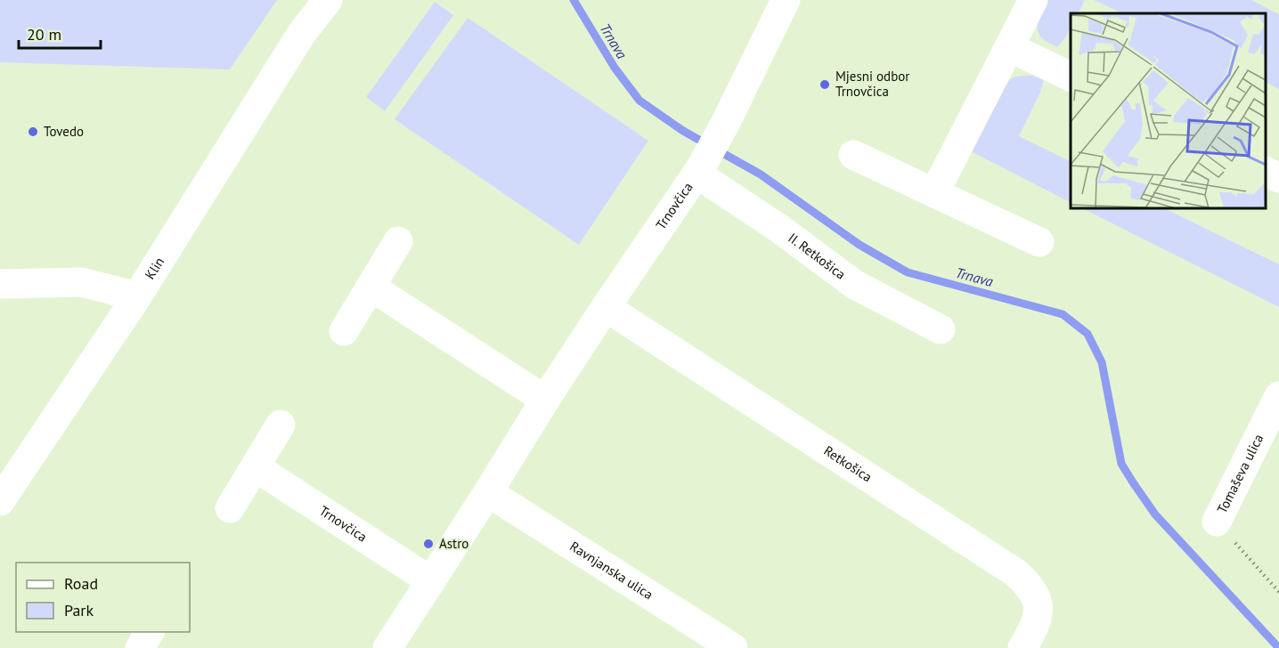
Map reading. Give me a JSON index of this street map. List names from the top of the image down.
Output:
{
  "streets": {
    "street": [
      "Trnovčica",
      "II. Retkošica",
      "Klin",
      "Retkošica",
      "Tomaševa ulica",
      "Ravnjanska ulica"
    ]
  },
  "crossings": [
    ["Trnovčica", "II. Retkošica"],
    ["Trnovčica", "Retkošica"],
    ["Trnovčica", "Ravnjanska ulica"]
  ],
  "water": ["Trnava"],
  "places": ["Mjesni odbor Trnovčica", "Tovedo", "Astro"],
  "legend": ["Road", "Park"],
  "scale_bar": "20 m"
}
